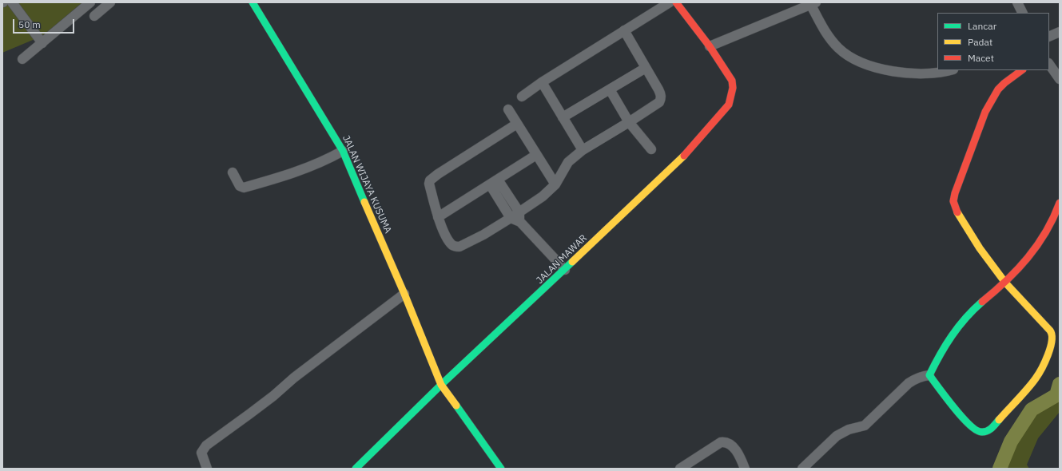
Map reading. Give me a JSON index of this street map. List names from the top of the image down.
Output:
{
  "streets": {
    "street": ["JALAN WIJAYA KUSUMA", "JALAN MAWAR"]
  },
  "crossings": [
    ["JALAN WIJAYA KUSUMA", "JALAN MAWAR"]
  ],
  "legend": ["Lancar", "Padat", "Macet"],
  "scale_bar": "50 m"
}
